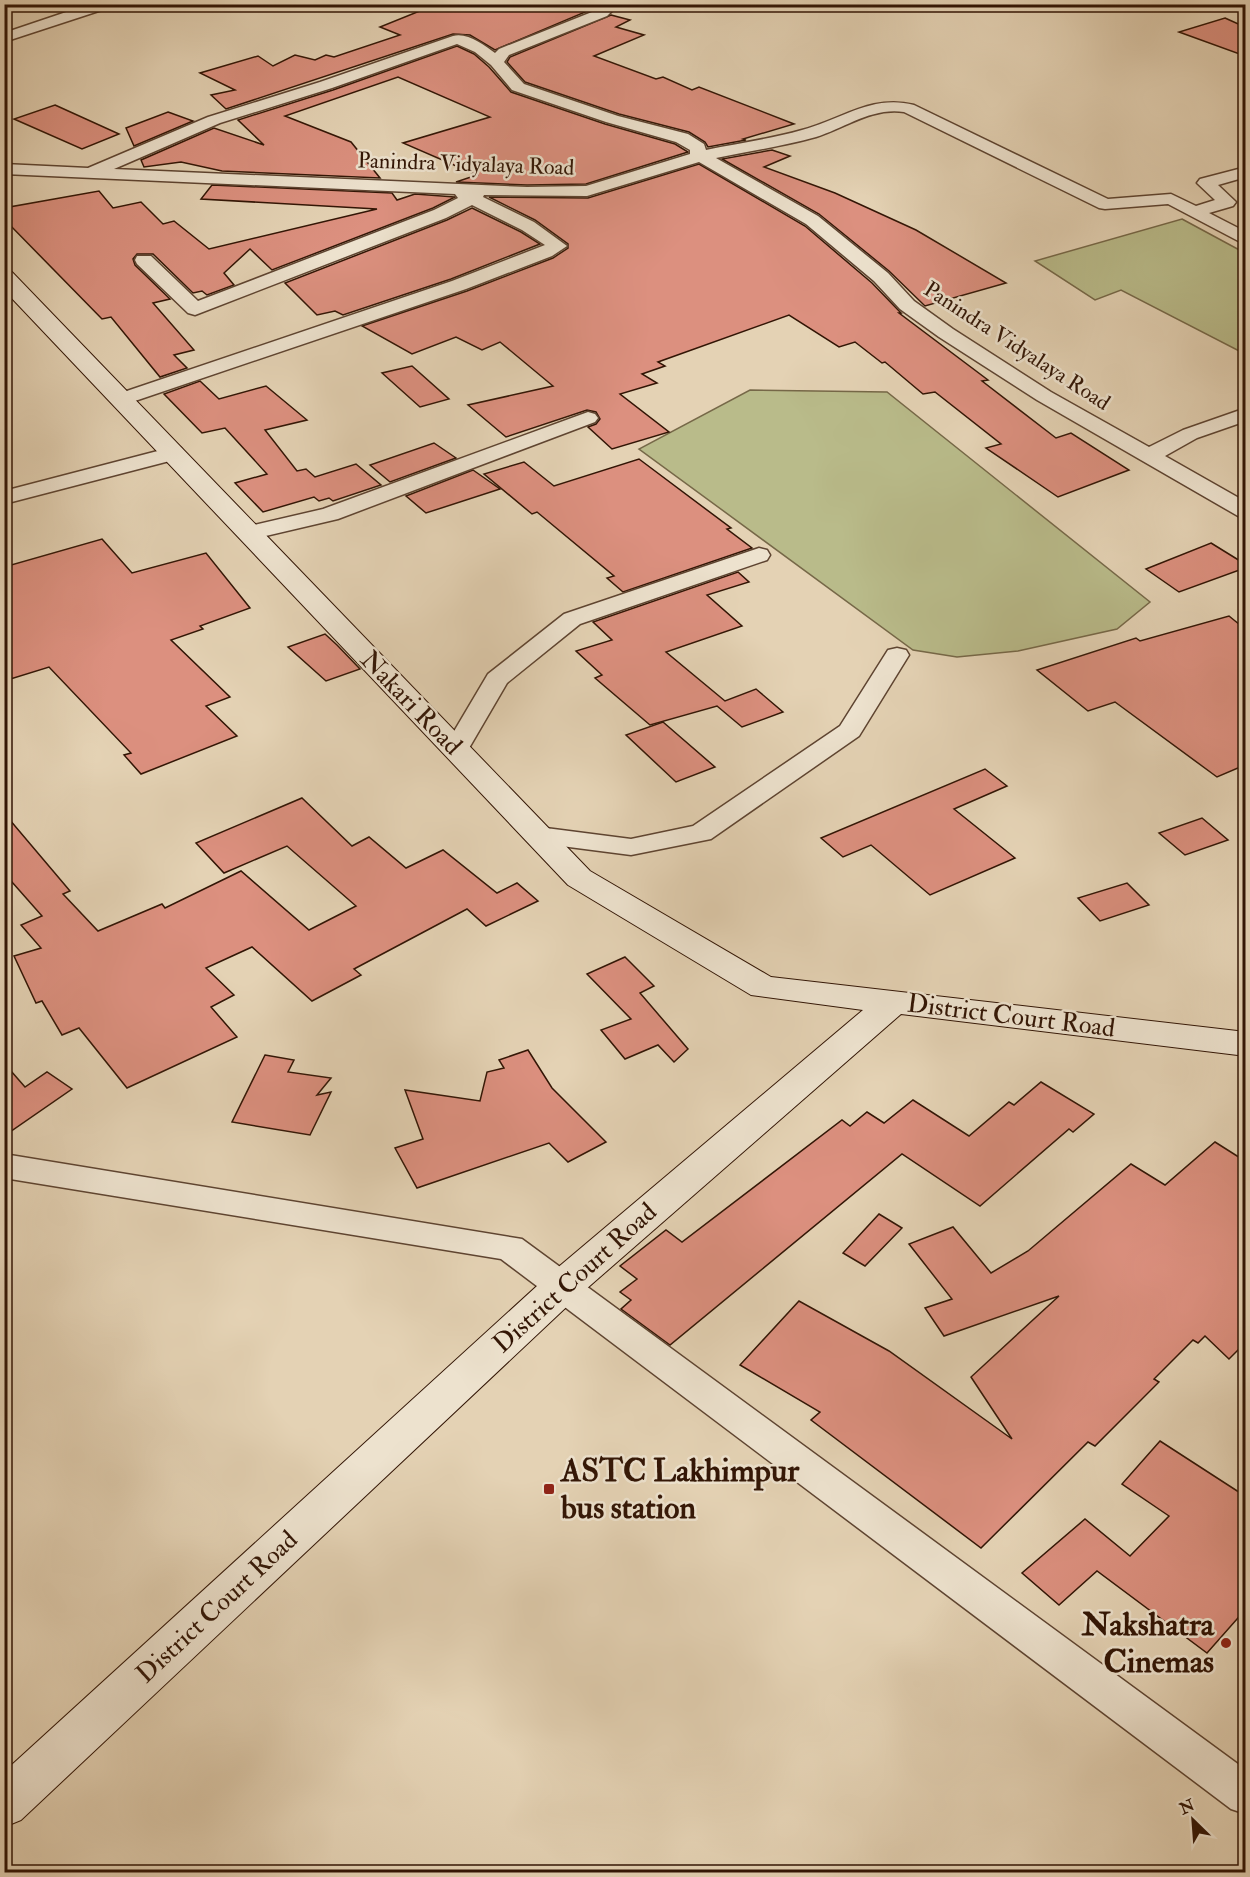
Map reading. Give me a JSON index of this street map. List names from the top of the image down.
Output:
{
  "streets": {
    "street": ["Panindra Vidyalaya Road", "Nakari Road", "District Court Road"]
  },
  "crossings": [
    ["Nakari Road", "District Court Road"]
  ],
  "places": {
    "transit": ["ASTC Lakhimpur bus station"],
    "other": ["Nakshatra Cinemas"]
  },
  "north": "top left"
}
